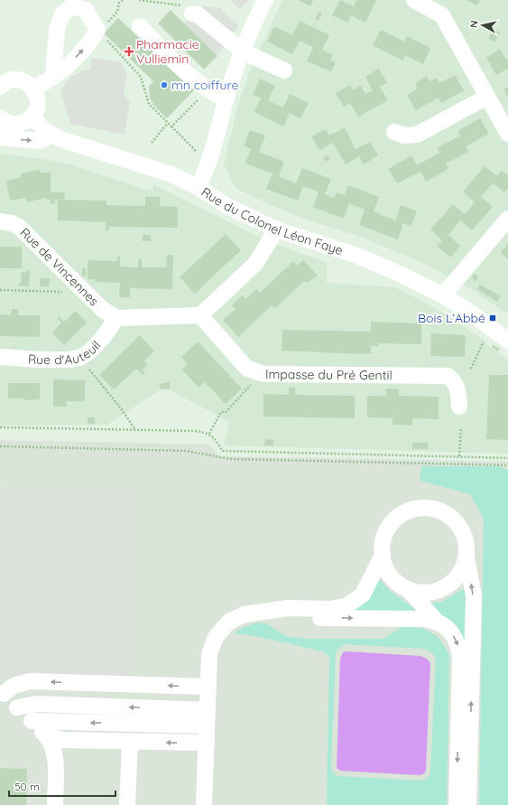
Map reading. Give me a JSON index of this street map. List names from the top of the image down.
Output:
{
  "streets": {
    "street": [
      "Rue du Colonel Léon Faye",
      "Rue de Vincennes",
      "Rue d'Auteuil",
      "Impasse du Pré Gentil"
    ]
  },
  "crossings": [
    ["Rue de Vincennes", "Rue d'Auteuil"]
  ],
  "places": {
    "health": ["Pharmacie Vulliemin"],
    "other": ["mn coiffure"],
    "transit": ["Bois L’Abbé"]
  },
  "scale_bar": "50 m",
  "north": "left"
}
